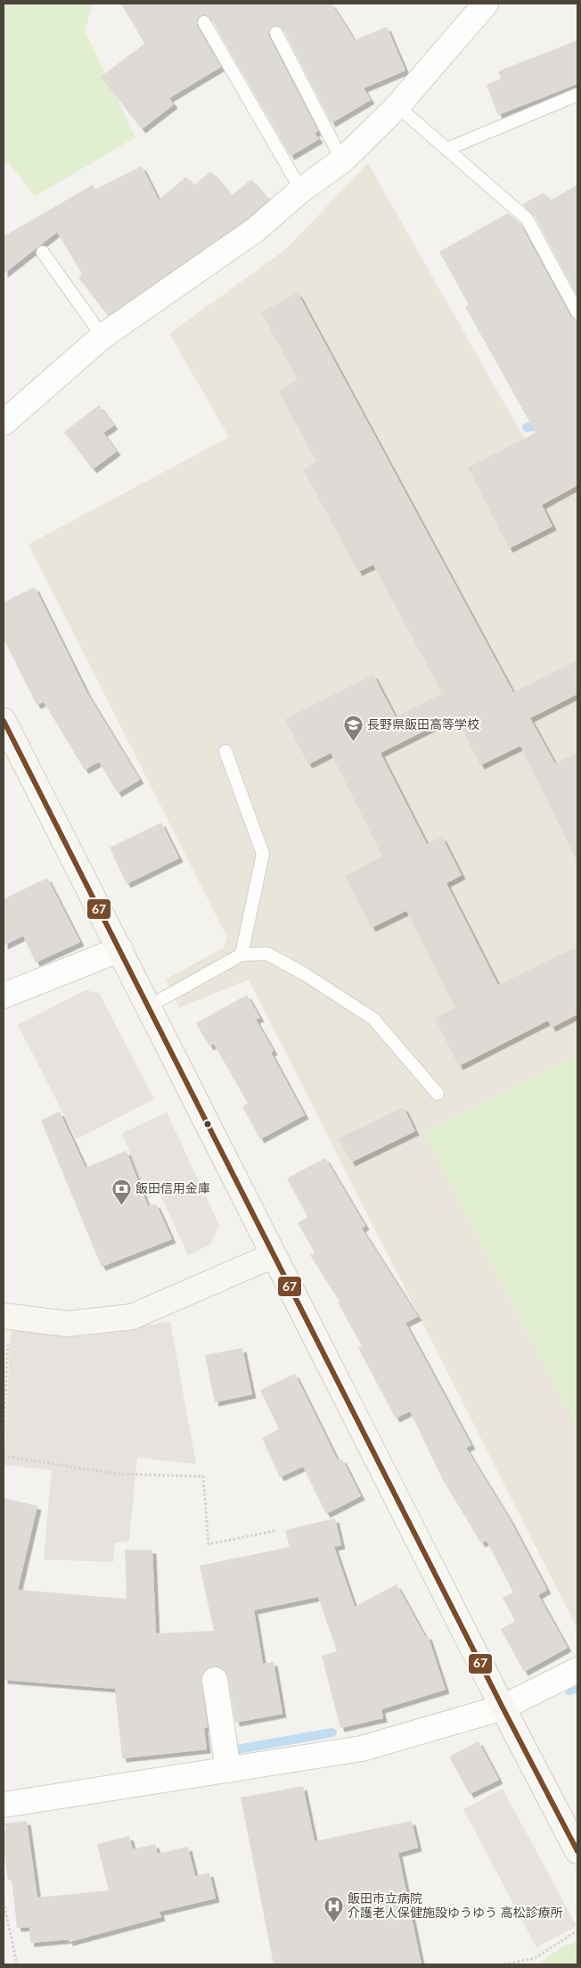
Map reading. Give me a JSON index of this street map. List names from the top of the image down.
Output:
{
  "places": {
    "school or university": ["長野県飯田高等学校"],
    "bank": ["飯田信用金庫"],
    "hospital": ["飯田市立病院 介護老人保健施設ゆうゆう 高松診療所"]
  },
  "lines": ["transit line 67"]
}
